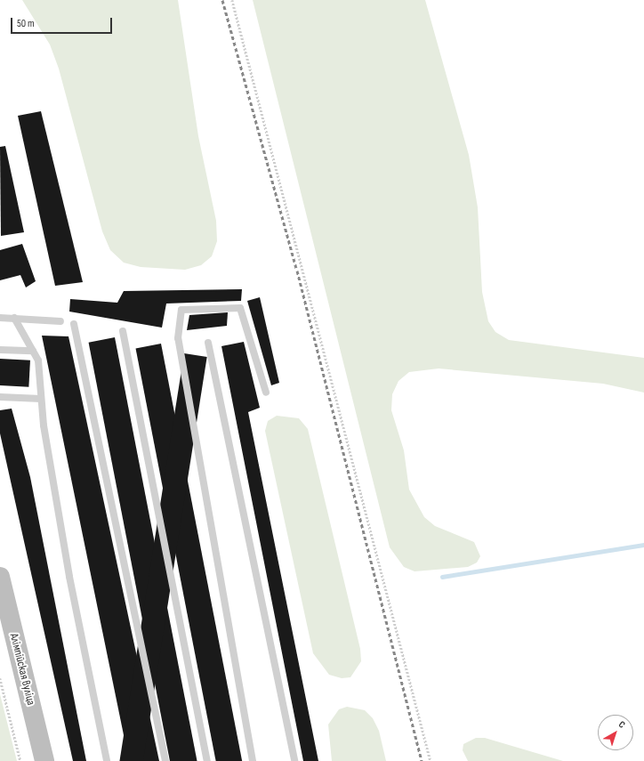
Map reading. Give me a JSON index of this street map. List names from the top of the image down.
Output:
{
  "streets": {
    "street": ["Алімпійская вуліца"]
  },
  "scale_bar": "50 m",
  "north": "top right"
}
